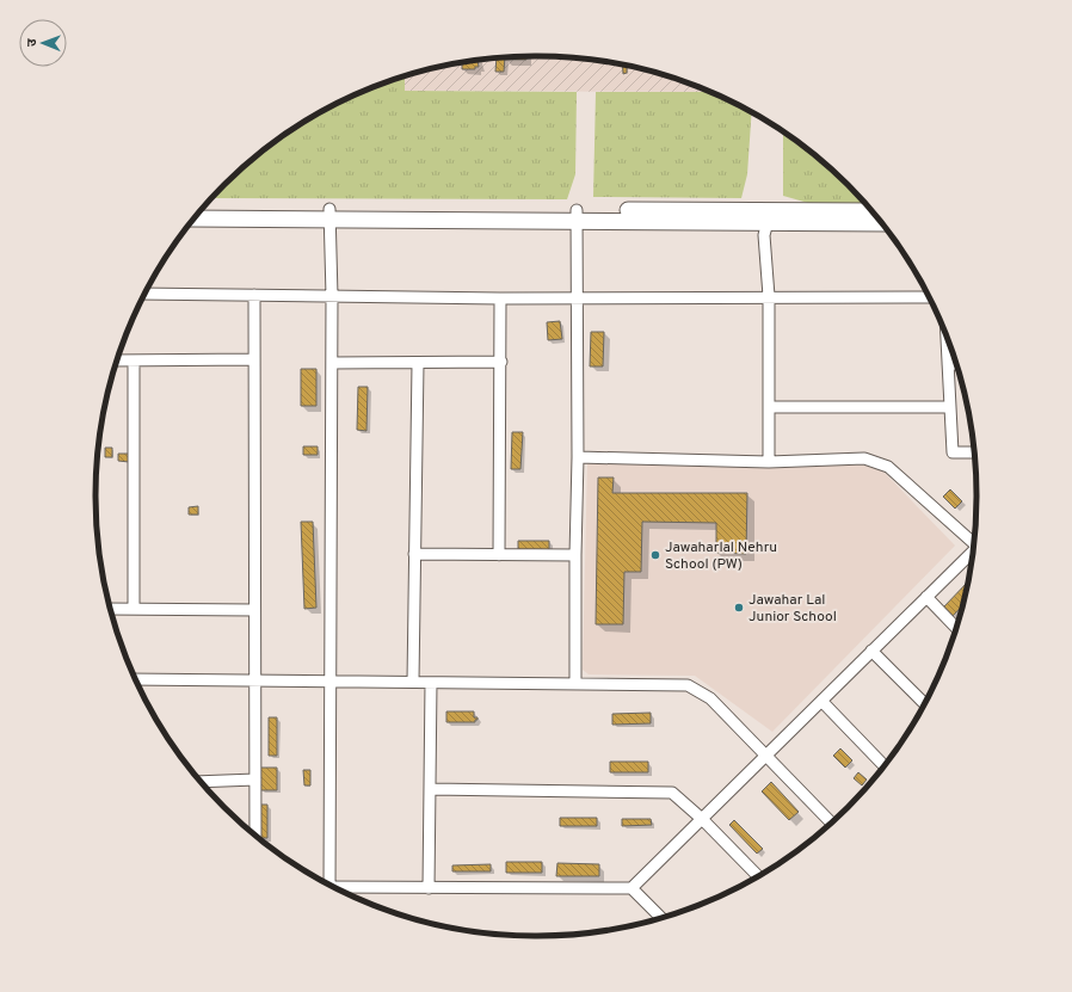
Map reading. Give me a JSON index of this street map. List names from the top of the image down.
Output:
{
  "places": ["Jawaharlal Nehru School (PW)", "Jawahar Lal Junior School"],
  "north": "left"
}
